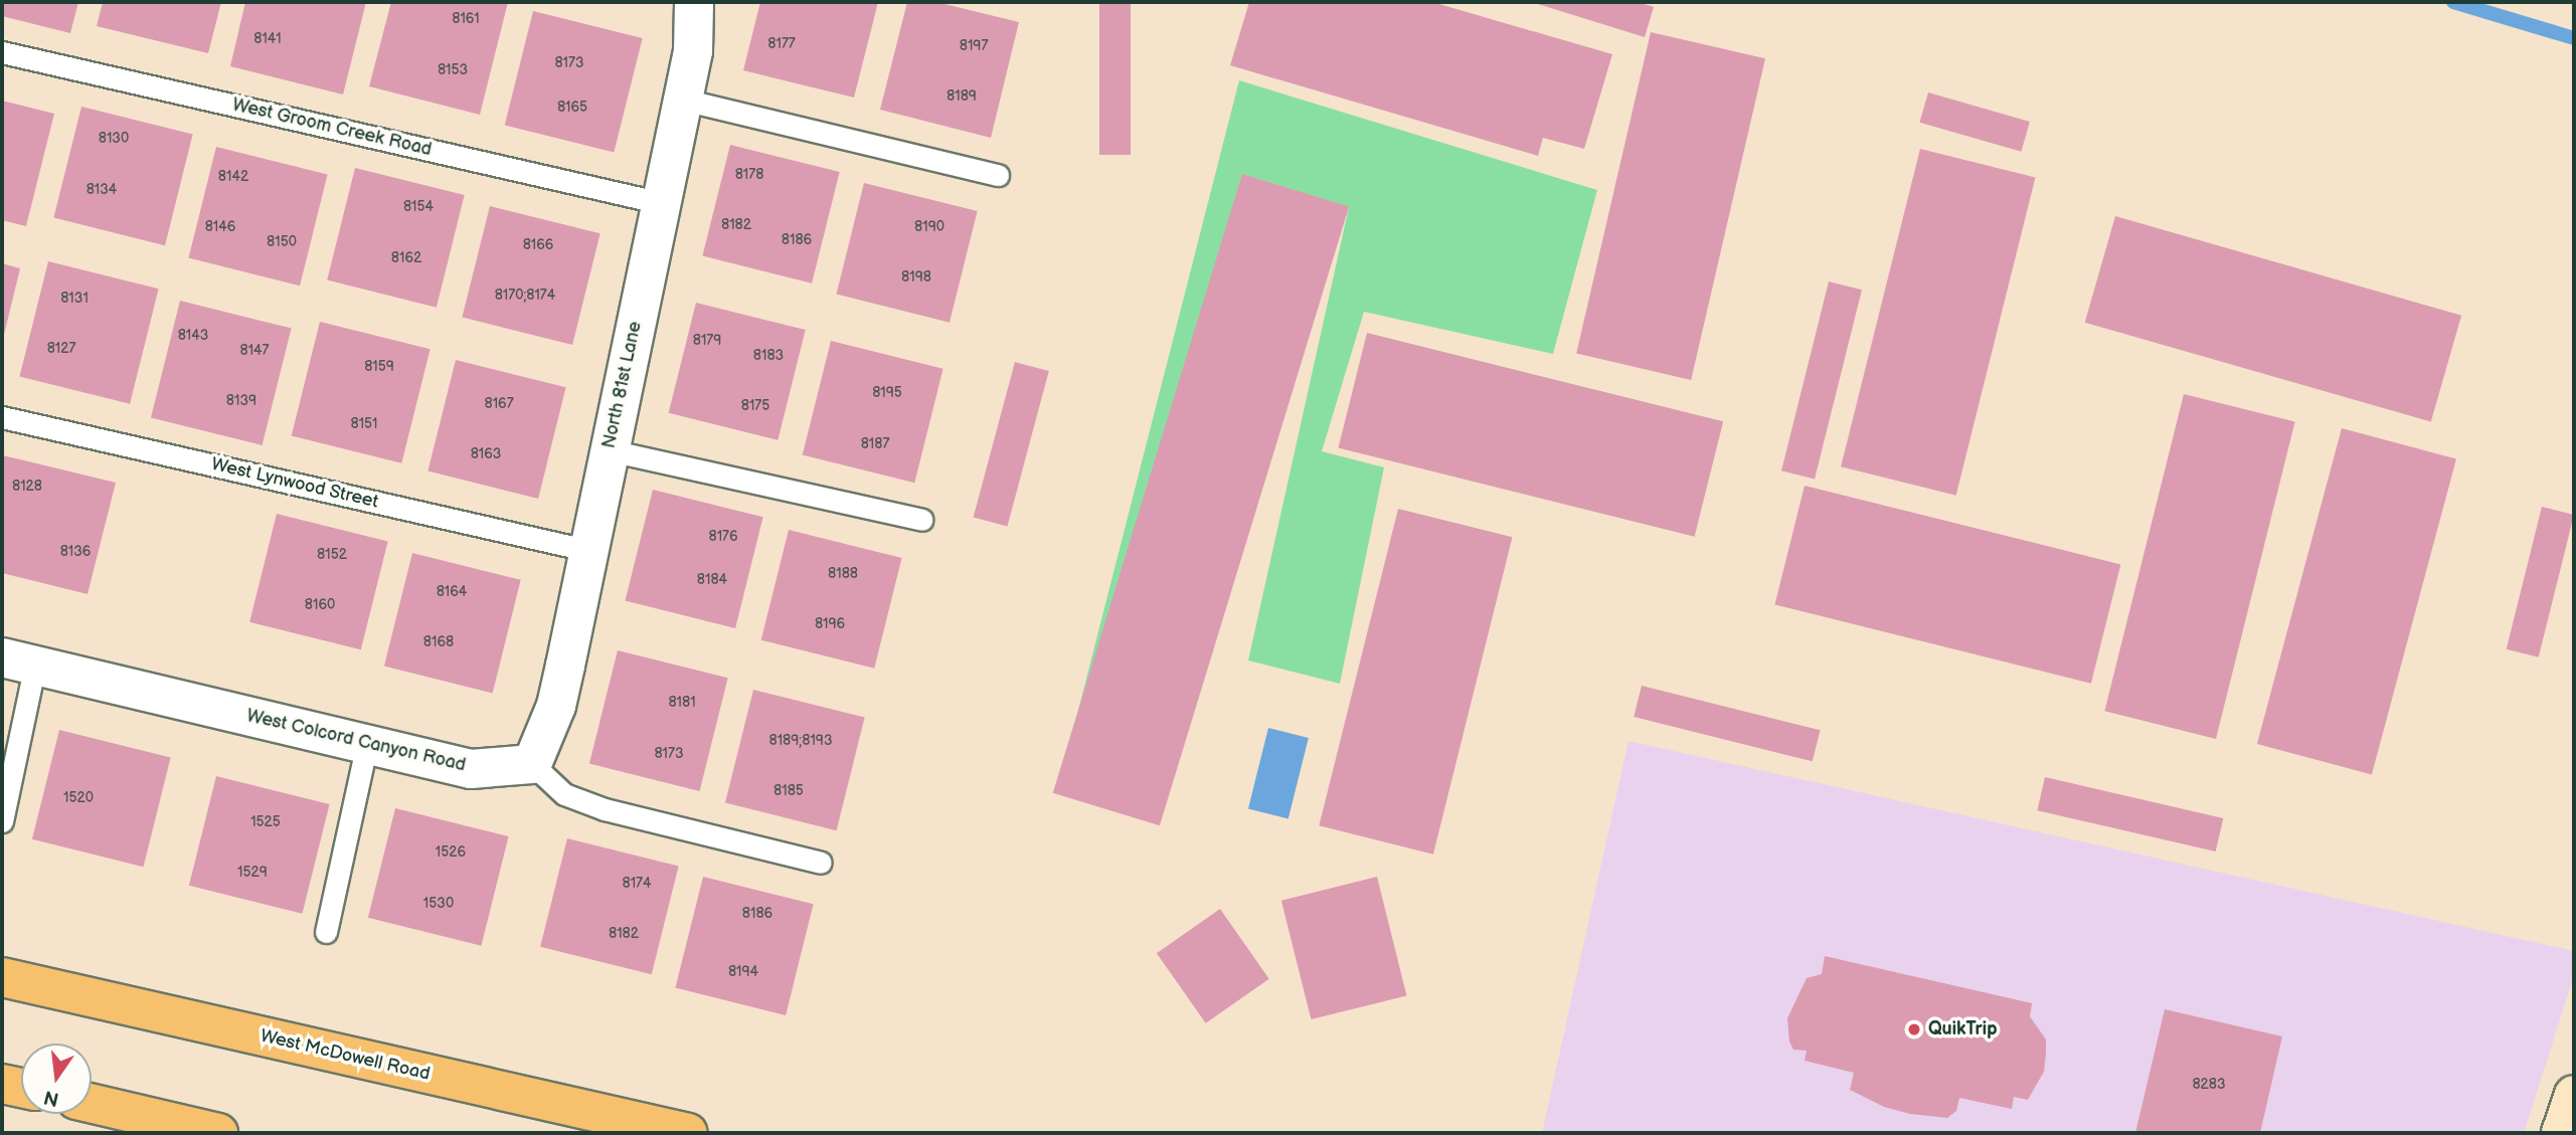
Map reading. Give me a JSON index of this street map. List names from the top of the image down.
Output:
{
  "streets": {
    "main road": ["West McDowell Road"],
    "street": ["North 81st Lane", "West Colcord Canyon Road"],
    "lane": ["West Groom Creek Road", "West Lynwood Street"]
  },
  "crossings": [
    ["West Groom Creek Road", "North 81st Lane"],
    ["North 81st Lane", "West Lynwood Street"],
    ["North 81st Lane", "West Colcord Canyon Road"]
  ],
  "places": ["QuikTrip"],
  "house_numbers": [
    "8161",
    "8141",
    "8177",
    "8197",
    "8173",
    "8153",
    "8189",
    "8165",
    "8130",
    "8178",
    "8142",
    "8134",
    "8154",
    "8182",
    "8146",
    "8190",
    "8186",
    "8150",
    "8166",
    "8162",
    "8198",
    "8170;8174",
    "8131",
    "8143",
    "8179",
    "8127",
    "8147",
    "8183",
    "8159",
    "8195",
    "8139",
    "8167",
    "8175",
    "8151",
    "8187",
    "8163",
    "8128",
    "8176",
    "8136",
    "8152",
    "8188",
    "8184",
    "8164",
    "8160",
    "8196",
    "8168",
    "8181",
    "8189;8193",
    "8173",
    "8185",
    "1520",
    "1525",
    "1526",
    "1529",
    "8174",
    "1530",
    "8186",
    "8182",
    "8194",
    "8283"
  ],
  "north": "bottom"
}
